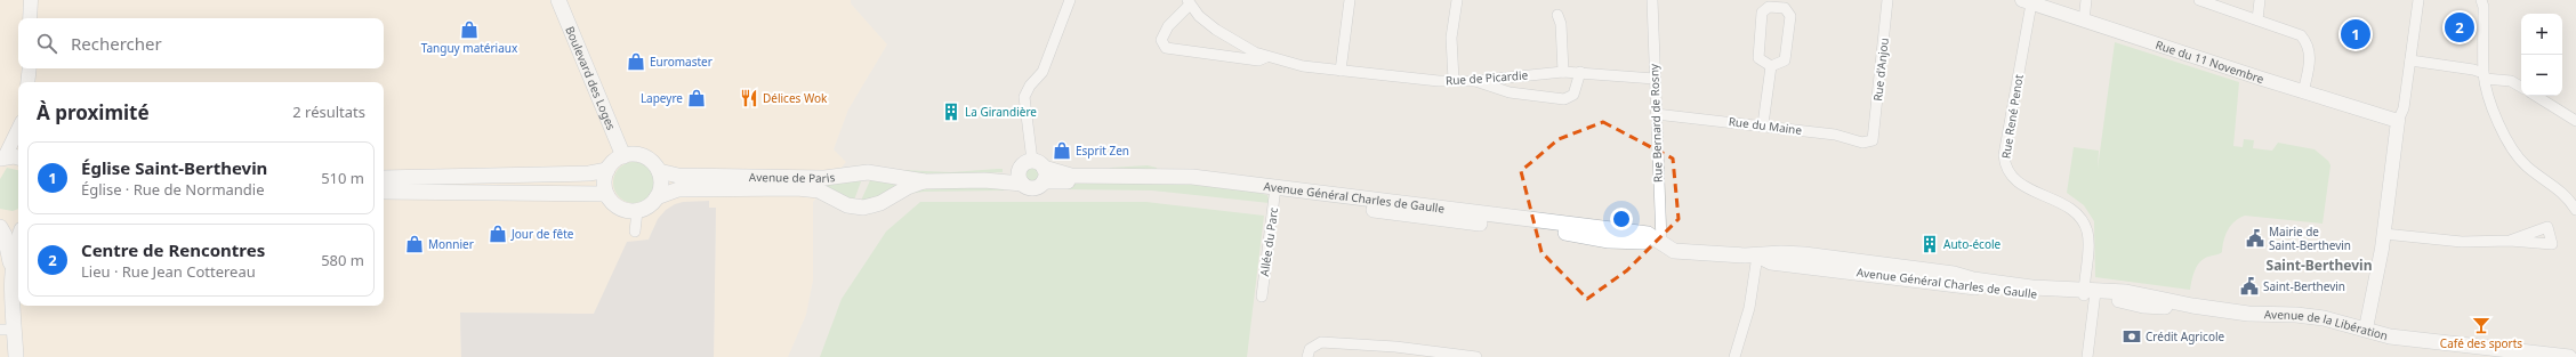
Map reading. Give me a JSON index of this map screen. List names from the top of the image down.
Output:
{
  "streets": {
    "main road": [
      "Boulevard des Loges",
      "Avenue de Paris",
      "Avenue Général Charles de Gaulle",
      "Avenue de la Libération"
    ],
    "street": [
      "Rue du 11 Novembre",
      "Rue d'Anjou",
      "Rue de Picardie",
      "Rue René Penot",
      "Rue Bernard de Rosny",
      "Rue du Maine",
      "Allée du Parc"
    ]
  },
  "crossings": [
    ["Rue du 11 Novembre", "Rue René Penot"],
    ["Rue d'Anjou", "Rue du Maine"],
    ["Boulevard des Loges", "Avenue de Paris"],
    ["Rue de Picardie", "Rue Bernard de Rosny"],
    ["Rue René Penot", "Avenue Général Charles de Gaulle"],
    ["Rue Bernard de Rosny", "Rue du Maine"],
    ["Rue Bernard de Rosny", "Avenue Général Charles de Gaulle"],
    ["Avenue de Paris", "Avenue Général Charles de Gaulle"],
    ["Avenue Général Charles de Gaulle", "Allée du Parc"],
    ["Avenue Général Charles de Gaulle", "Avenue de la Libération"]
  ],
  "districts": ["Saint-Berthevin"],
  "places": {
    "shop": [
      "Tanguy matériaux",
      "Euromaster",
      "Lapeyre",
      "Esprit Zen",
      "Jour de fête",
      "Monnier"
    ],
    "restaurant": ["Délices Wok"],
    "building": ["La Girandière", "Auto-école"],
    "public building": ["Mairie de Saint-Berthevin", "Saint-Berthevin"],
    "bar": ["Café des sports"],
    "bank": ["Crédit Agricole"]
  },
  "page": {
    "pins": ["2", "1"],
    "map_buttons": ["+", "−"],
    "search": "Rechercher",
    "heading": ["À proximité", "2 résultats"],
    "list": [
      {
        "mark": "1",
        "name": "Église Saint-Berthevin",
        "note": "Église · Rue de Normandie",
        "value": "510 m"
      },
      {
        "mark": "2",
        "name": "Centre de Rencontres",
        "note": "Lieu · Rue Jean Cottereau",
        "value": "580 m"
      }
    ]
  }
}
